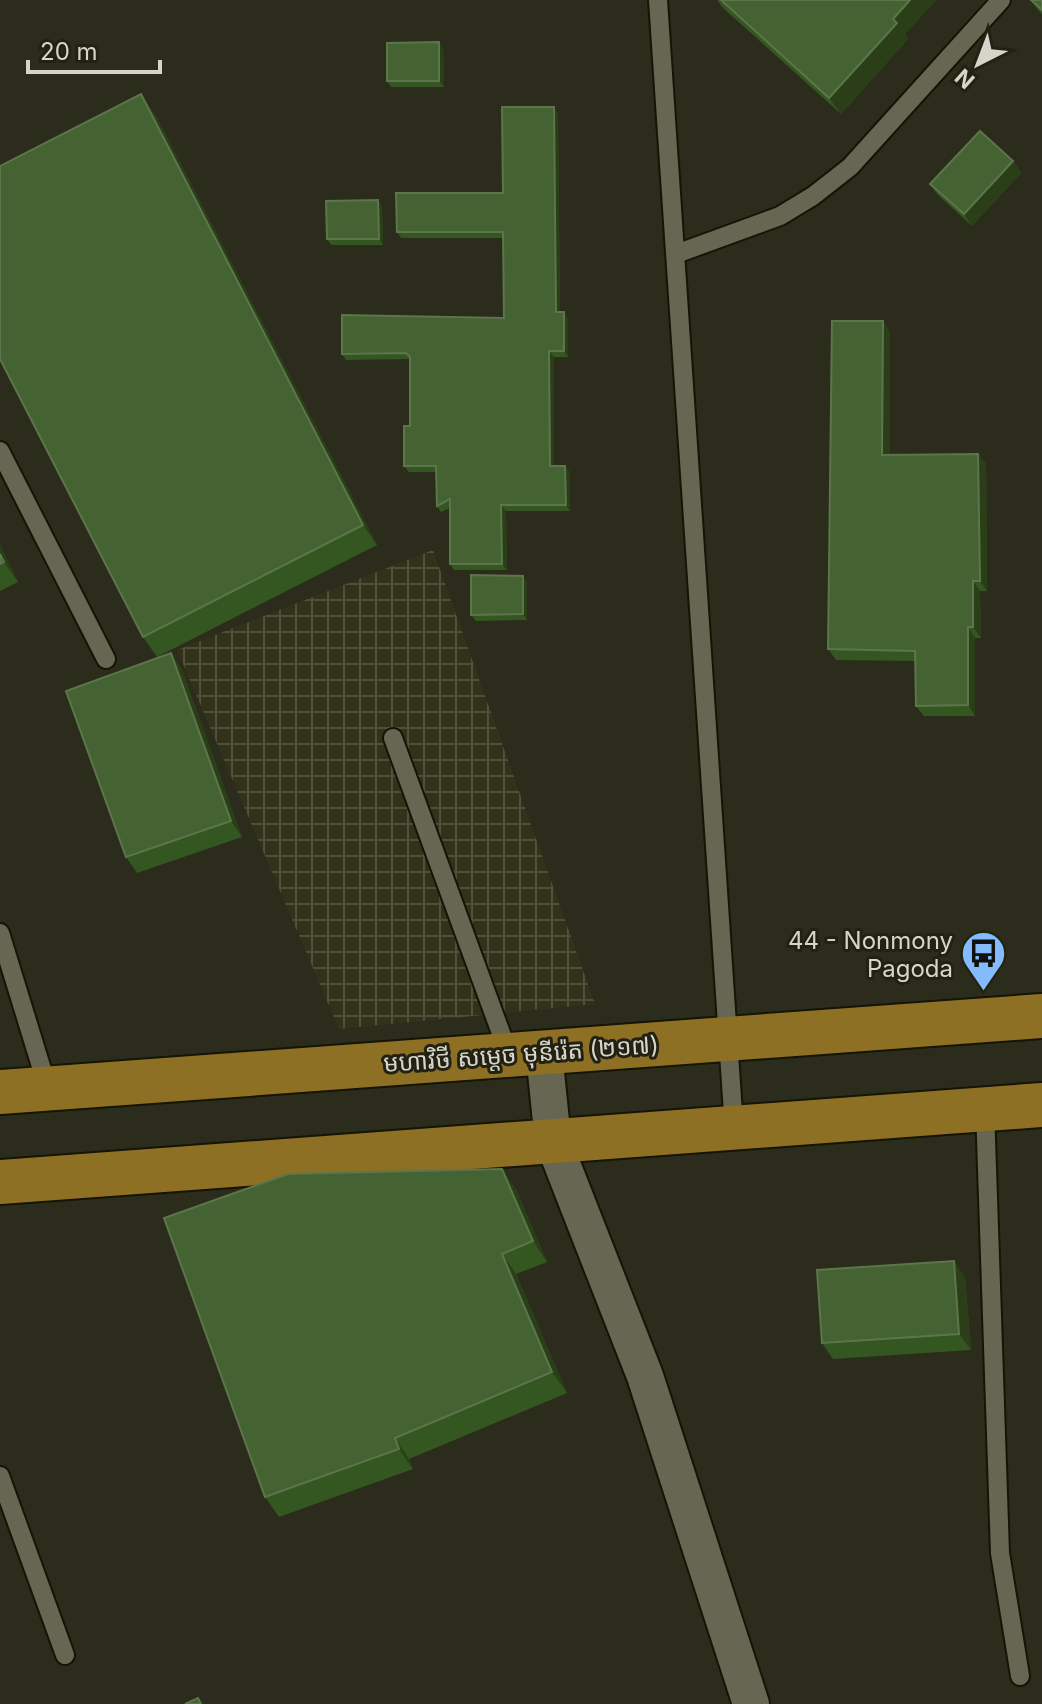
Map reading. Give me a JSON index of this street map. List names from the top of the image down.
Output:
{
  "streets": {
    "main road": ["មហាវិថី សម្តេច មុនីរ៉េត (២១៧)"]
  },
  "places": {
    "bus stop": ["44 - Nonmony Pagoda"]
  },
  "scale_bar": "20 m",
  "north": "bottom left"
}
